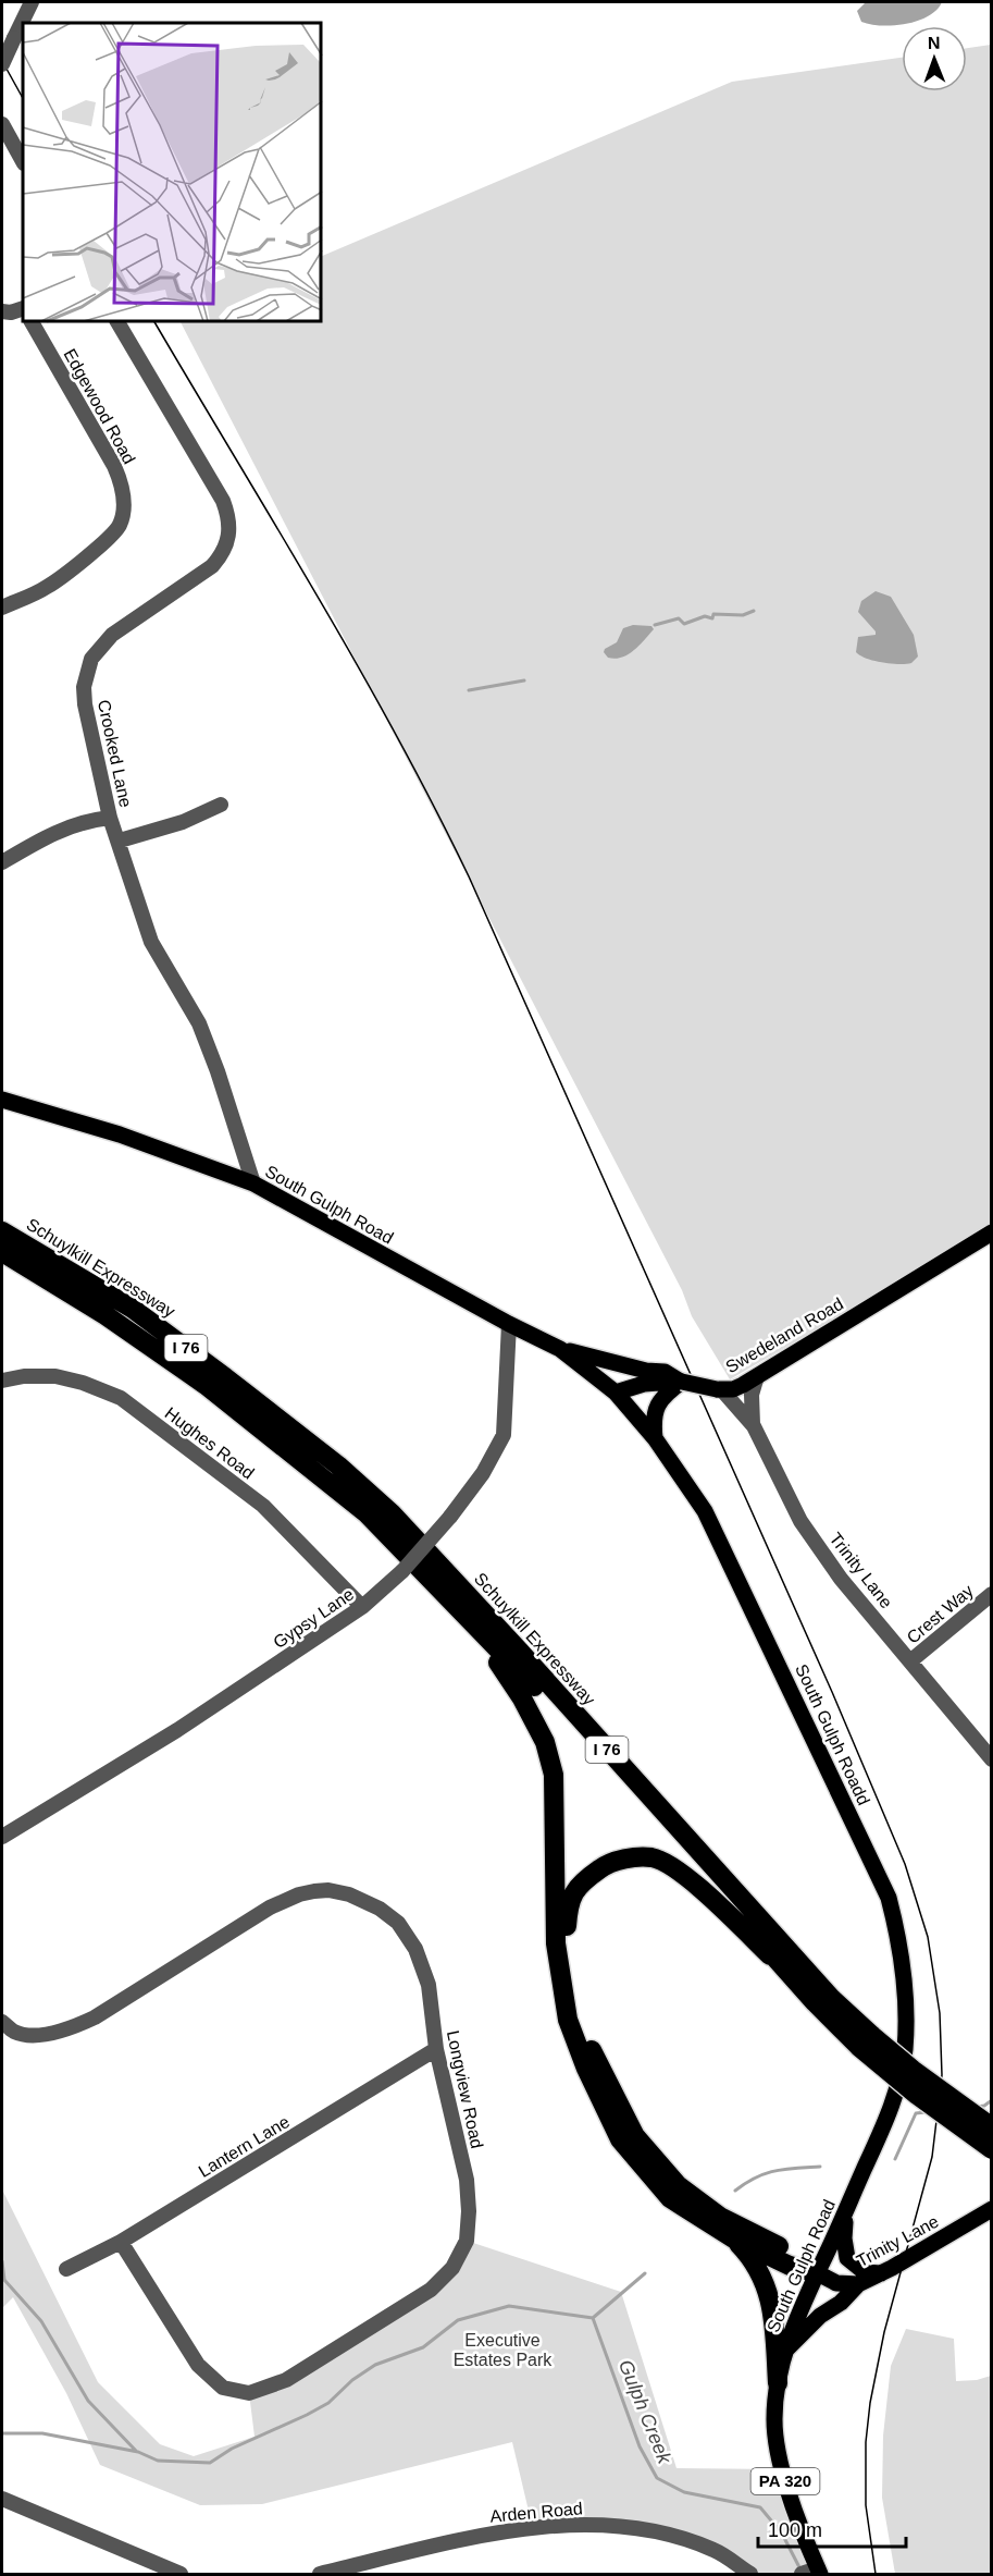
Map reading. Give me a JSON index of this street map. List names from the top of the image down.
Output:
{
  "streets": {
    "highway": ["Schuylkill Expressway", "I 76"],
    "main road": [
      "South Gulph Road",
      "Swedeland Road",
      "Trinity Lane",
      "South Gulph Roadd",
      "PA 320"
    ],
    "street": [
      "Edgewood Road",
      "Crooked Lane",
      "Hughes Road",
      "Crest Way",
      "Gypsy Lane",
      "Longview Road",
      "Lantern Lane",
      "Arden Road"
    ]
  },
  "crossings": [
    ["Crooked Lane", "South Gulph Road"],
    ["South Gulph Road", "Swedeland Road"],
    ["South Gulph Road", "Trinity Lane"],
    ["South Gulph Road", "Gypsy Lane"],
    ["South Gulph Road", "South Gulph Roadd"],
    ["Swedeland Road", "Trinity Lane"],
    ["Swedeland Road", "South Gulph Roadd"],
    ["Hughes Road", "Gypsy Lane"],
    ["Trinity Lane", "Crest Way"],
    ["Longview Road", "Lantern Lane"]
  ],
  "water": ["Gulph Creek"],
  "parks": ["Executive Estates Park"],
  "scale_bar": "100 m",
  "north": "top"
}
